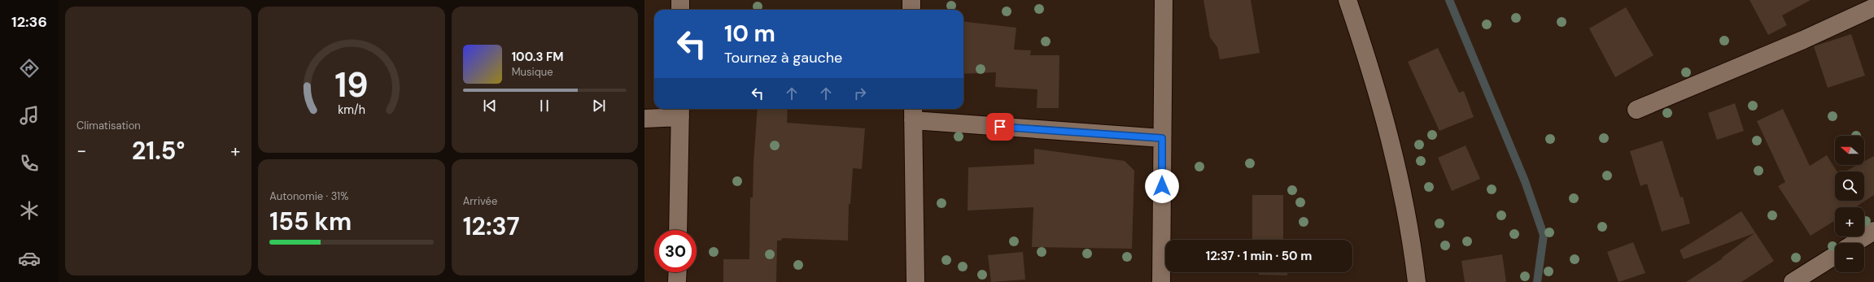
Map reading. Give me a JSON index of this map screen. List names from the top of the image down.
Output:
{
  "north": "left",
  "page": {
    "tabs": "12:36",
    "tile": [
      "Climatisation",
      ["Autonomie · 31%", "155 km"],
      ["Arrivée", "12:37"]
    ],
    "turn": ["10 m", "Tournez à gauche"],
    "song": ["100.3 FM", "Musique"],
    "map_buttons": ["+", "−"],
    "heat": ["−", "21.5°", "+"],
    "limit": "30",
    "trip": "12:37 · 1 min · 50 m",
    "gauge": ["19", "km/h"]
  }
}
